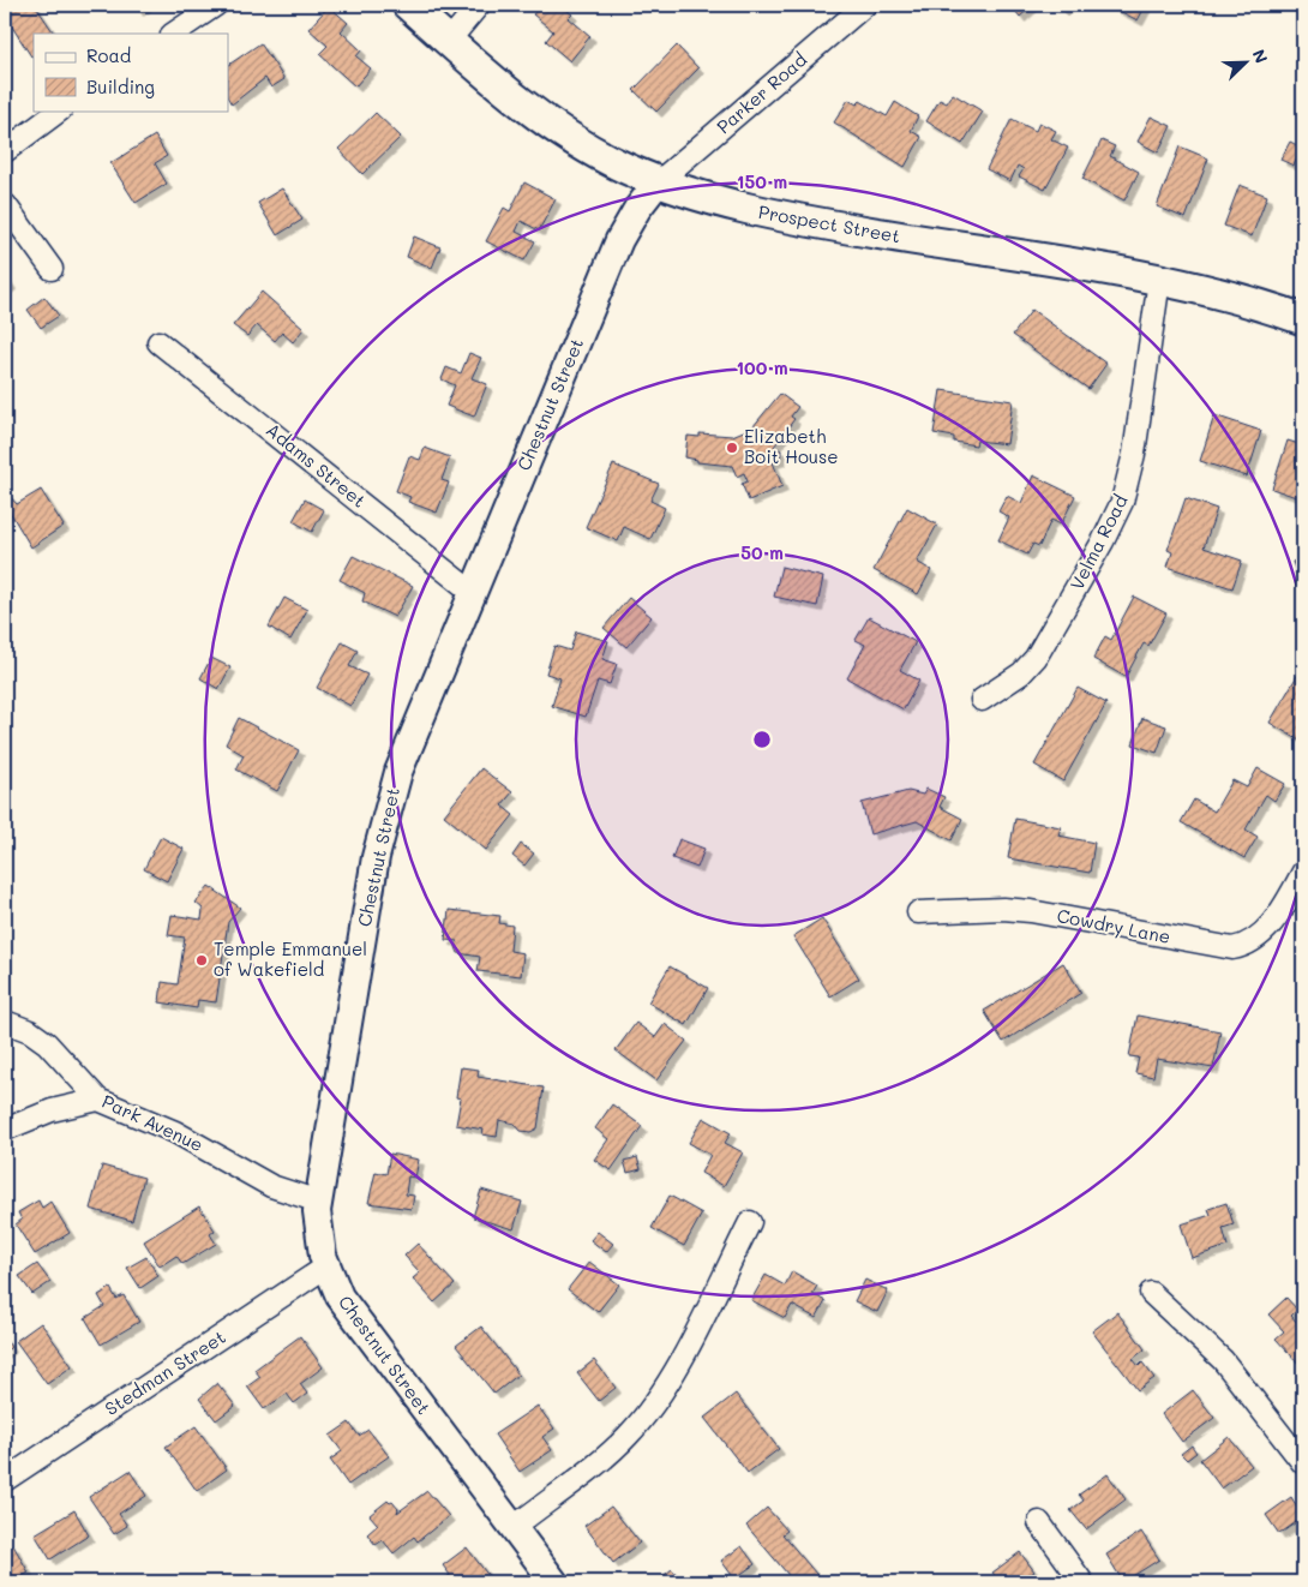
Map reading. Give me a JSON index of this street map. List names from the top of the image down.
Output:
{
  "streets": {
    "main road": ["Prospect Street"],
    "street": [
      "Parker Road",
      "Chestnut Street",
      "Adams Street",
      "Velma Road",
      "Cowdry Lane",
      "Park Avenue",
      "Stedman Street"
    ]
  },
  "crossings": [
    ["Parker Road", "Prospect Street"],
    ["Parker Road", "Chestnut Street"],
    ["Prospect Street", "Chestnut Street"],
    ["Prospect Street", "Velma Road"],
    ["Chestnut Street", "Adams Street"],
    ["Chestnut Street", "Park Avenue"],
    ["Chestnut Street", "Stedman Street"]
  ],
  "places": ["Elizabeth Boit House", "Temple Emmanuel of Wakefield"],
  "legend": ["Road", "Building"],
  "north": "top right",
  "rings": ["150 m", "100 m", "50 m"]
}
